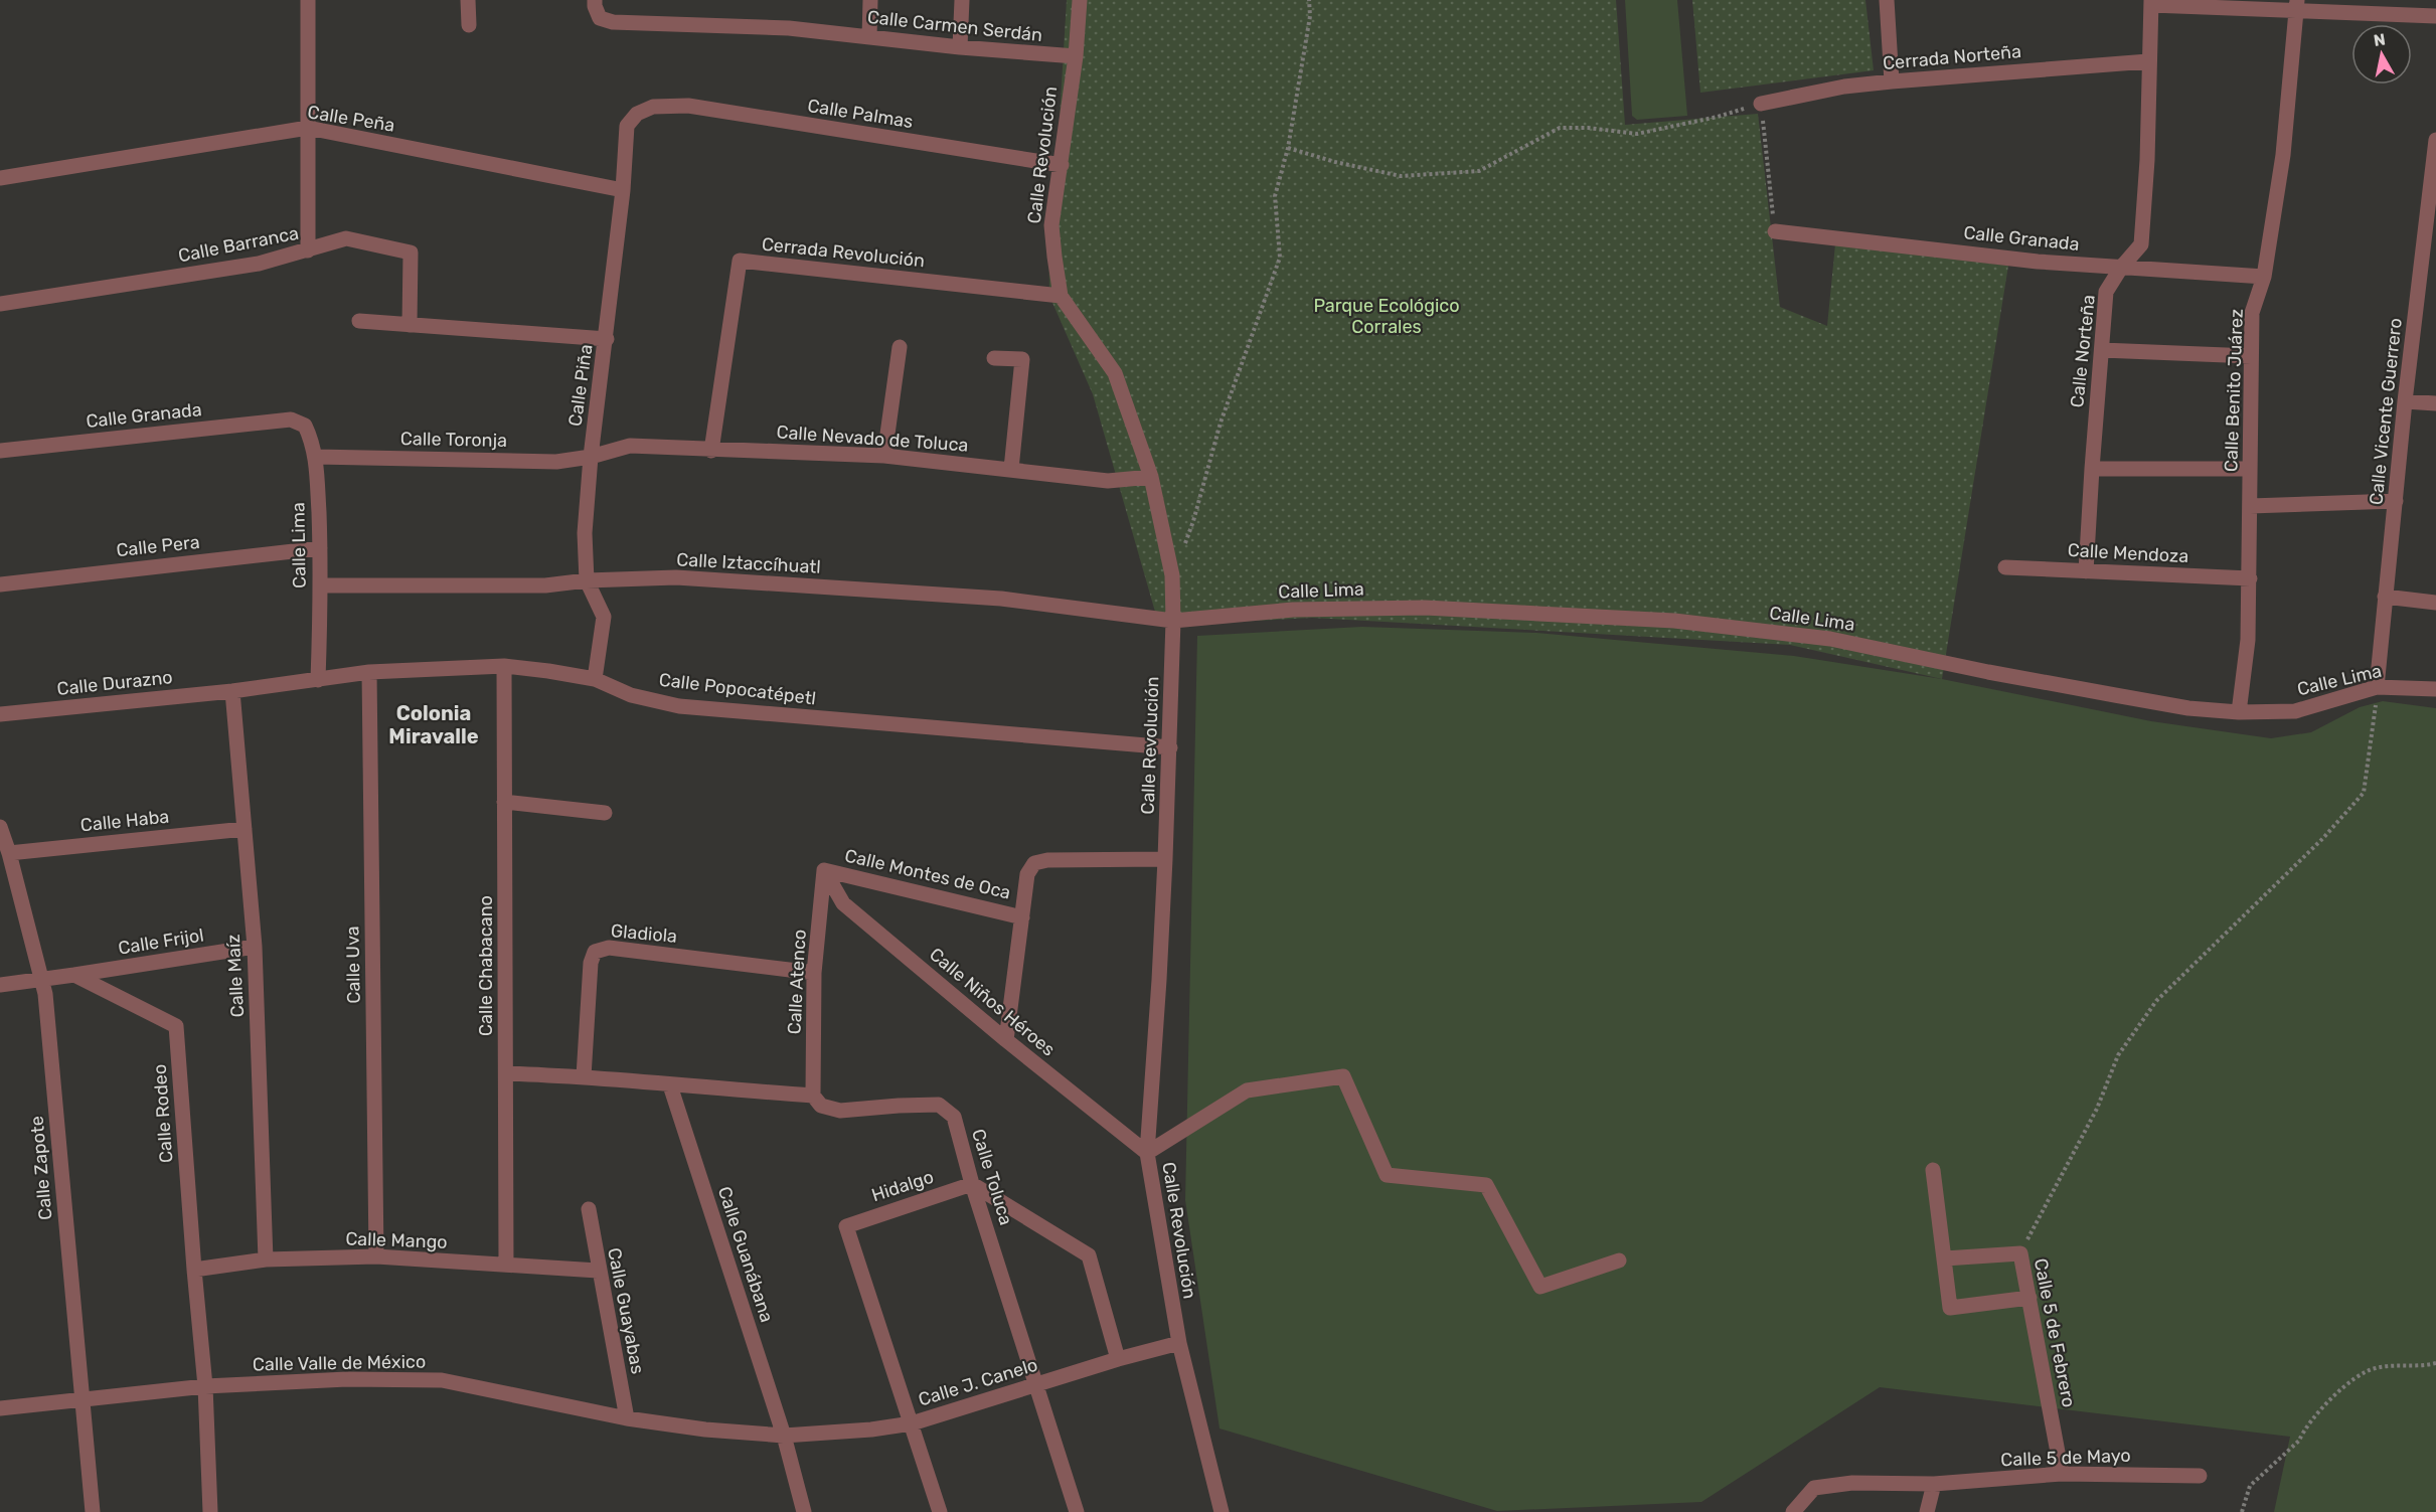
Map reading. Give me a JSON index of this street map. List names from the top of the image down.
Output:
{
  "streets": {
    "street": [
      "Calle Carmen Serdán",
      "Cerrada Norteña",
      "Calle Palmas",
      "Calle Peña",
      "Calle Revolución",
      "Calle Granada",
      "Calle Barranca",
      "Cerrada Revolución",
      "Calle Norteña",
      "Calle Piña",
      "Calle Benito Juárez",
      "Calle Vicente Guerrero",
      "Calle Nevado de Toluca",
      "Calle Toronja",
      "Calle Lima",
      "Calle Pera",
      "Calle Mendoza",
      "Calle Iztaccíhuatl",
      "Calle Durazno",
      "Calle Popocatépetl",
      "Calle Haba",
      "Calle Montes de Oca",
      "Gladiola",
      "Calle Frijol",
      "Calle Uva",
      "Calle Chabacano",
      "Calle Maíz",
      "Calle Atenco",
      "Calle Niños Héroes",
      "Calle Rodeo",
      "Calle Zapote",
      "Calle Toluca",
      "Hidalgo",
      "Calle Mango",
      "Calle Guanábana",
      "Calle Guayabas",
      "Calle 5 de Febrero",
      "Calle Valle de México",
      "Calle J. Canelo",
      "Calle 5 de Mayo"
    ]
  },
  "crossings": [
    ["Calle Carmen Serdán", "Calle Revolución"],
    ["Cerrada Norteña", "Calle Norteña"],
    ["Calle Palmas", "Calle Revolución"],
    ["Calle Palmas", "Calle Piña"],
    ["Calle Peña", "Calle Piña"],
    ["Calle Revolución", "Cerrada Revolución"],
    ["Calle Revolución", "Calle Nevado de Toluca"],
    ["Calle Revolución", "Calle Lima"],
    ["Calle Revolución", "Calle Iztaccíhuatl"],
    ["Calle Revolución", "Calle Popocatépetl"],
    ["Calle Revolución", "Calle Montes de Oca"],
    ["Calle Revolución", "Calle Niños Héroes"],
    ["Calle Revolución", "Calle J. Canelo"],
    ["Calle Granada", "Calle Norteña"],
    ["Calle Granada", "Calle Benito Juárez"],
    ["Calle Granada", "Calle Lima"],
    ["Cerrada Revolución", "Calle Nevado de Toluca"],
    ["Calle Norteña", "Calle Mendoza"],
    ["Calle Piña", "Calle Nevado de Toluca"],
    ["Calle Piña", "Calle Toronja"],
    ["Calle Piña", "Calle Iztaccíhuatl"],
    ["Calle Piña", "Calle Popocatépetl"],
    ["Calle Benito Juárez", "Calle Lima"],
    ["Calle Benito Juárez", "Calle Mendoza"],
    ["Calle Vicente Guerrero", "Calle Lima"],
    ["Calle Nevado de Toluca", "Calle Toronja"],
    ["Calle Toronja", "Calle Lima"],
    ["Calle Lima", "Calle Pera"],
    ["Calle Lima", "Calle Iztaccíhuatl"],
    ["Calle Lima", "Calle Popocatépetl"],
    ["Calle Durazno", "Calle Popocatépetl"],
    ["Calle Durazno", "Calle Maíz"],
    ["Calle Popocatépetl", "Calle Uva"],
    ["Calle Popocatépetl", "Calle Chabacano"],
    ["Calle Popocatépetl", "Calle Maíz"],
    ["Calle Haba", "Calle Maíz"],
    ["Calle Haba", "Calle Zapote"],
    ["Calle Montes de Oca", "Calle Atenco"],
    ["Calle Montes de Oca", "Calle Niños Héroes"],
    ["Gladiola", "Calle Atenco"],
    ["Gladiola", "Calle Toluca"],
    ["Calle Frijol", "Calle Maíz"],
    ["Calle Frijol", "Calle Rodeo"],
    ["Calle Uva", "Calle Mango"],
    ["Calle Chabacano", "Calle Toluca"],
    ["Calle Chabacano", "Calle Mango"],
    ["Calle Maíz", "Calle Mango"],
    ["Calle Atenco", "Calle Niños Héroes"],
    ["Calle Atenco", "Calle Toluca"],
    ["Calle Rodeo", "Calle Mango"],
    ["Calle Rodeo", "Calle Valle de México"],
    ["Calle Zapote", "Calle Valle de México"],
    ["Calle Toluca", "Hidalgo"],
    ["Calle Toluca", "Calle Guanábana"],
    ["Calle Toluca", "Calle J. Canelo"],
    ["Hidalgo", "Calle J. Canelo"],
    ["Calle Mango", "Calle Guayabas"],
    ["Calle Guanábana", "Calle Valle de México"],
    ["Calle Guanábana", "Calle J. Canelo"],
    ["Calle Guayabas", "Calle Valle de México"],
    ["Calle 5 de Febrero", "Calle 5 de Mayo"],
    ["Calle Valle de México", "Calle J. Canelo"]
  ],
  "districts": ["Colonia Miravalle"],
  "parks": ["Parque Ecológico Corrales"],
  "north": "top"
}
